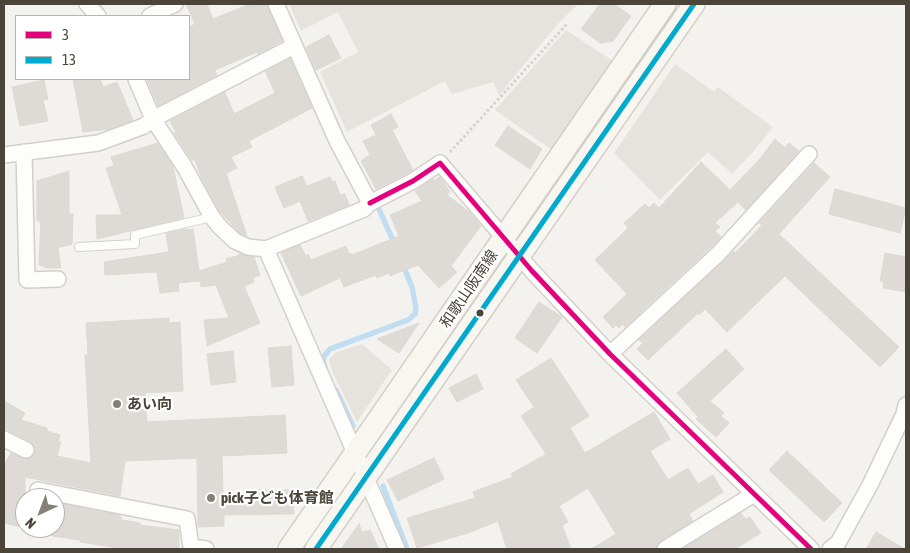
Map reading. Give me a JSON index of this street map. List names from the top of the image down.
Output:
{
  "streets": {
    "main road": ["和歌山阪南線"]
  },
  "places": ["あい向", "pick子ども体育館"],
  "lines": ["transit line 13", "transit line 3"],
  "legend": ["3", "13"],
  "north": "bottom left"
}
